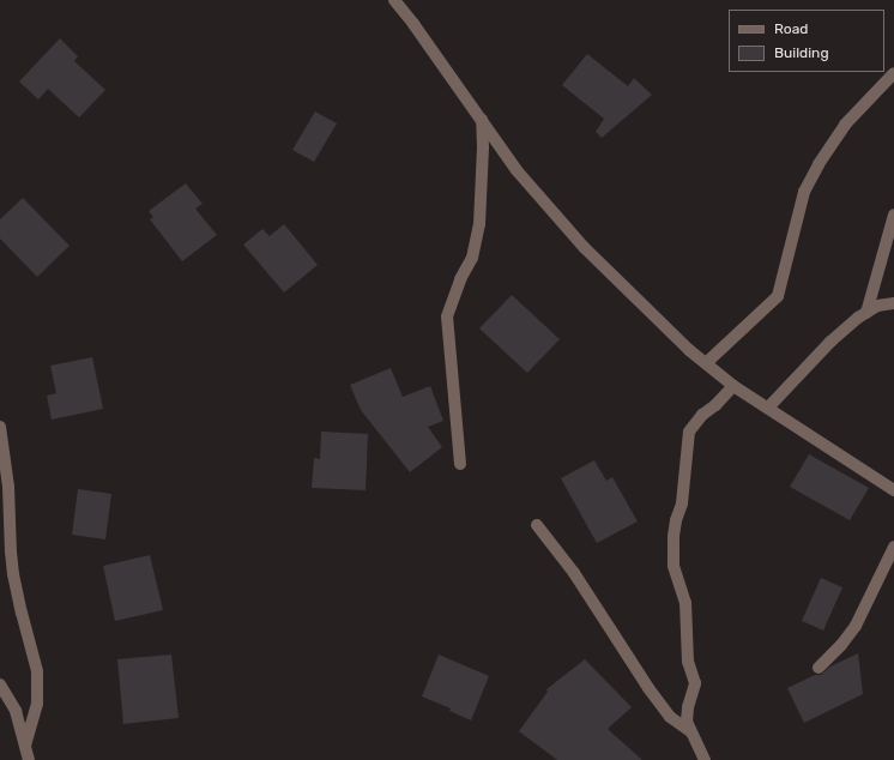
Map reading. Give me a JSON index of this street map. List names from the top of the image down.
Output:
{
  "legend": ["Road", "Building"]
}
